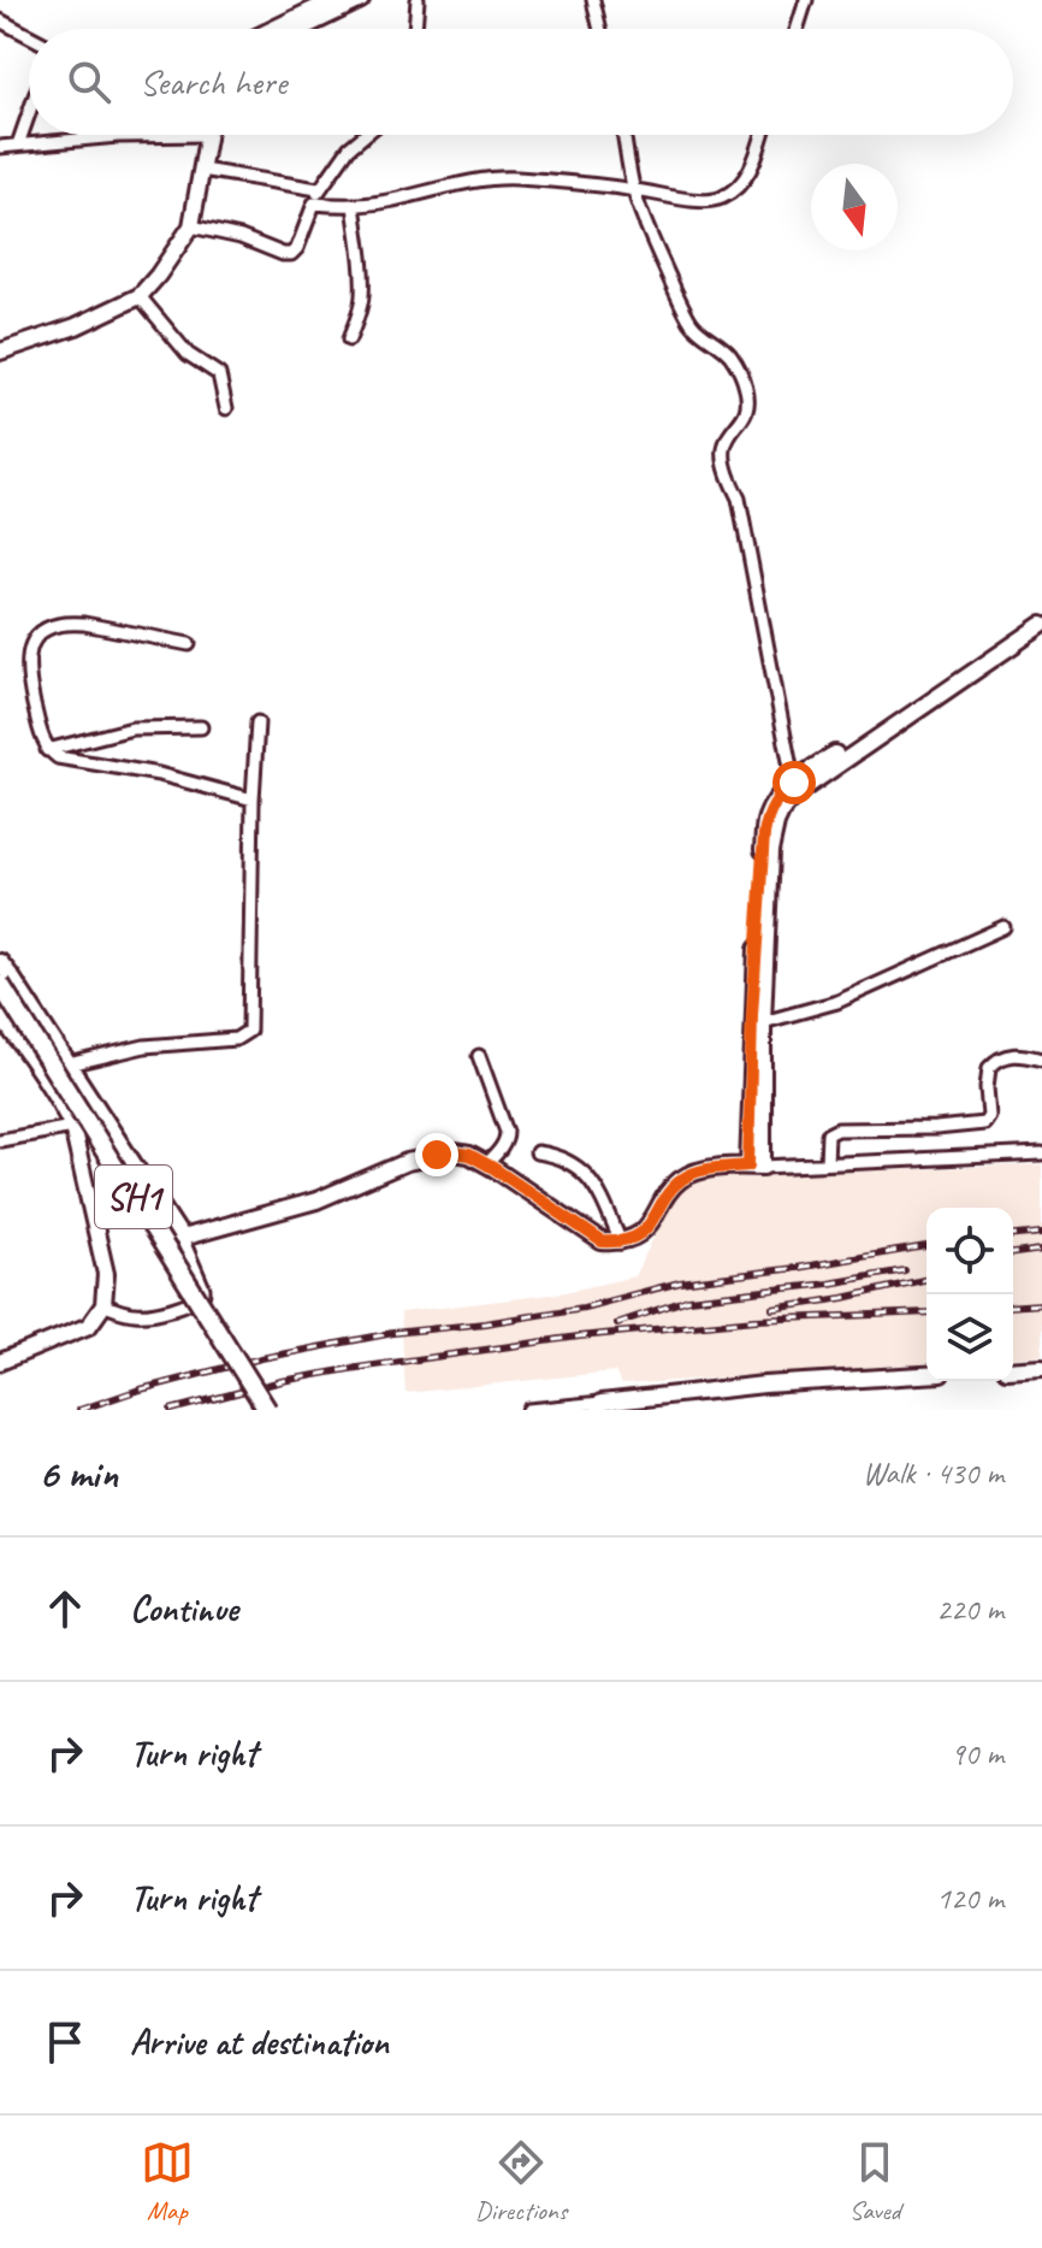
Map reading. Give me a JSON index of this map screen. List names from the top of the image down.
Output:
{
  "streets": {
    "main road": ["SH1"]
  },
  "north": "bottom",
  "page": {
    "search": "Search here",
    "heading": ["6 min", "Walk · 430 m"],
    "list": [
      ["Continue", "220 m"],
      ["Turn right", "90 m"],
      ["Turn right", "120 m"],
      "Arrive at destination"
    ],
    "nav": ["Map", "Directions", "Saved"]
  }
}
